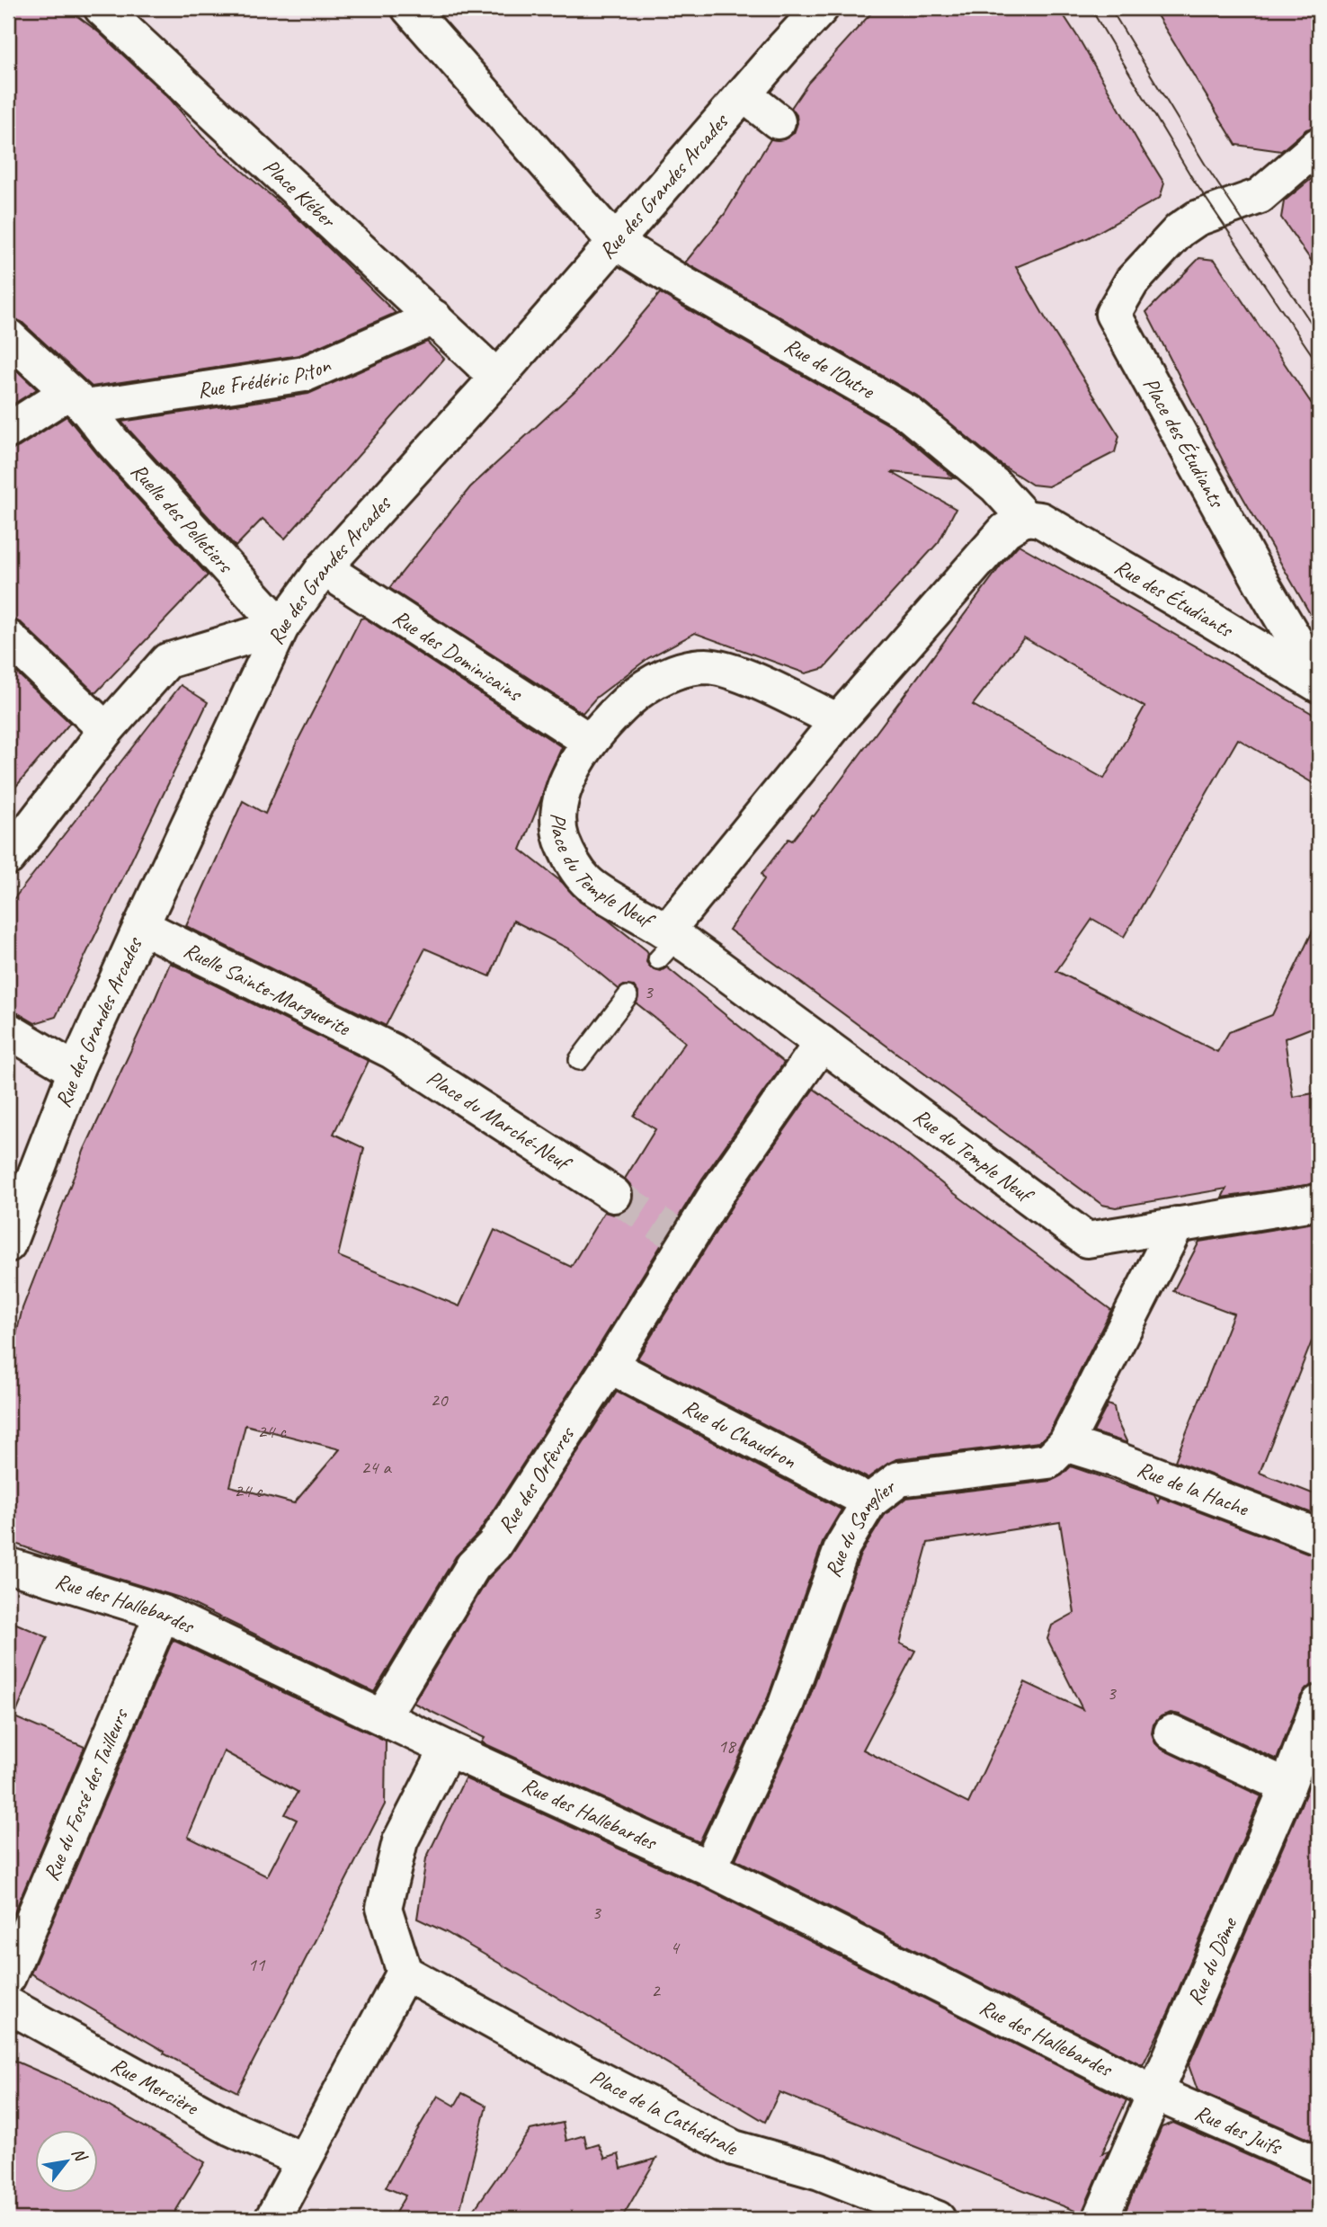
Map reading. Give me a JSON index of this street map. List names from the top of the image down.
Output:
{
  "streets": {
    "street": [
      "Rue des Grandes Arcades",
      "Place Kléber",
      "Rue de l'Outre",
      "Rue Frédéric Piton",
      "Place des Étudiants",
      "Ruelle des Pelletiers",
      "Rue des Étudiants",
      "Rue des Dominicains",
      "Place du Temple Neuf",
      "Ruelle Sainte-Marguerite",
      "Place du Marché-Neuf",
      "Rue du Temple Neuf",
      "Rue du Chaudron",
      "Rue des Orfèvres",
      "Rue de la Hache",
      "Rue du Sanglier",
      "Rue des Hallebardes",
      "Rue du Fossé des Tailleurs",
      "Rue du Dôme",
      "Rue Mercière",
      "Place de la Cathédrale",
      "Rue des Juifs"
    ]
  },
  "crossings": [
    ["Rue des Grandes Arcades", "Place Kléber"],
    ["Rue des Grandes Arcades", "Rue de l'Outre"],
    ["Rue des Grandes Arcades", "Ruelle des Pelletiers"],
    ["Rue des Grandes Arcades", "Rue des Dominicains"],
    ["Rue des Grandes Arcades", "Ruelle Sainte-Marguerite"],
    ["Place Kléber", "Rue Frédéric Piton"],
    ["Rue de l'Outre", "Rue des Étudiants"],
    ["Rue de l'Outre", "Place du Temple Neuf"],
    ["Rue Frédéric Piton", "Ruelle des Pelletiers"],
    ["Rue des Étudiants", "Place du Temple Neuf"],
    ["Rue des Dominicains", "Place du Temple Neuf"],
    ["Place du Temple Neuf", "Rue du Temple Neuf"],
    ["Ruelle Sainte-Marguerite", "Place du Marché-Neuf"],
    ["Rue du Temple Neuf", "Rue des Orfèvres"],
    ["Rue du Temple Neuf", "Rue du Sanglier"],
    ["Rue du Chaudron", "Rue des Orfèvres"],
    ["Rue du Chaudron", "Rue du Sanglier"],
    ["Rue des Orfèvres", "Rue des Hallebardes"],
    ["Rue de la Hache", "Rue du Sanglier"],
    ["Rue du Sanglier", "Rue des Hallebardes"],
    ["Rue des Hallebardes", "Rue du Fossé des Tailleurs"],
    ["Rue des Hallebardes", "Rue du Dôme"],
    ["Rue des Hallebardes", "Rue des Juifs"],
    ["Rue du Dôme", "Rue des Juifs"]
  ],
  "house_numbers": [
    "3",
    "20",
    "24 c",
    "24 a",
    "24 c",
    "3",
    "18",
    "3",
    "4",
    "11",
    "2"
  ],
  "north": "top right"
}
